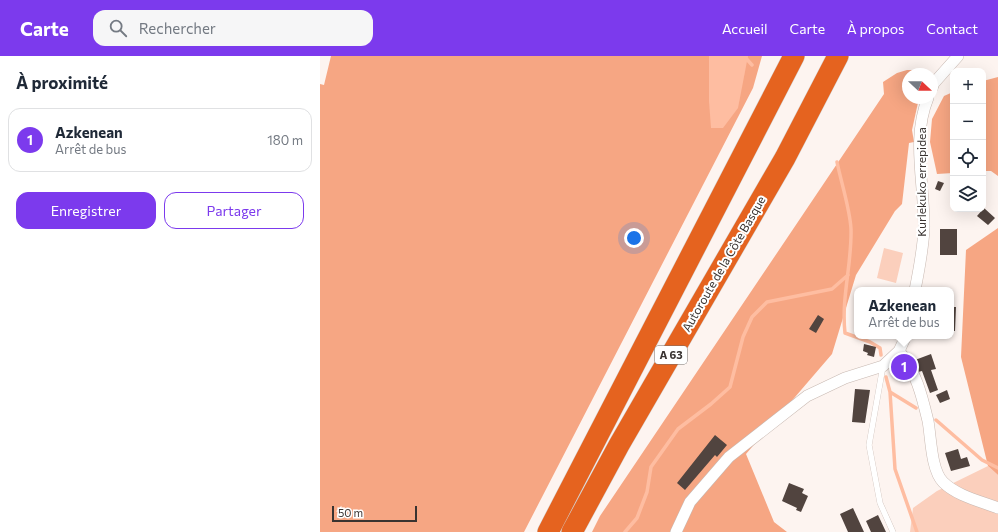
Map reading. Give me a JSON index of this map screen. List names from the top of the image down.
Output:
{
  "streets": {
    "highway": ["Autoroute de la Côte Basque", "A 63"],
    "street": ["Kurlekuko errepidea"]
  },
  "scale_bar": "50 m",
  "north": "right",
  "page": {
    "header": "Carte",
    "search": "Rechercher",
    "nav": [
      "Accueil",
      "Carte",
      "À propos",
      "Contact"
    ],
    "heading": "À proximité",
    "map_buttons": ["+", "−"],
    "list": [
      {
        "mark": "1",
        "name": "Azkenean",
        "note": "Arrêt de bus",
        "value": "180 m"
      }
    ],
    "buttons": ["Enregistrer", "Partager"],
    "popup": ["Azkenean", "Arrêt de bus"],
    "pins": "1",
    "scale": "50 m"
  }
}
